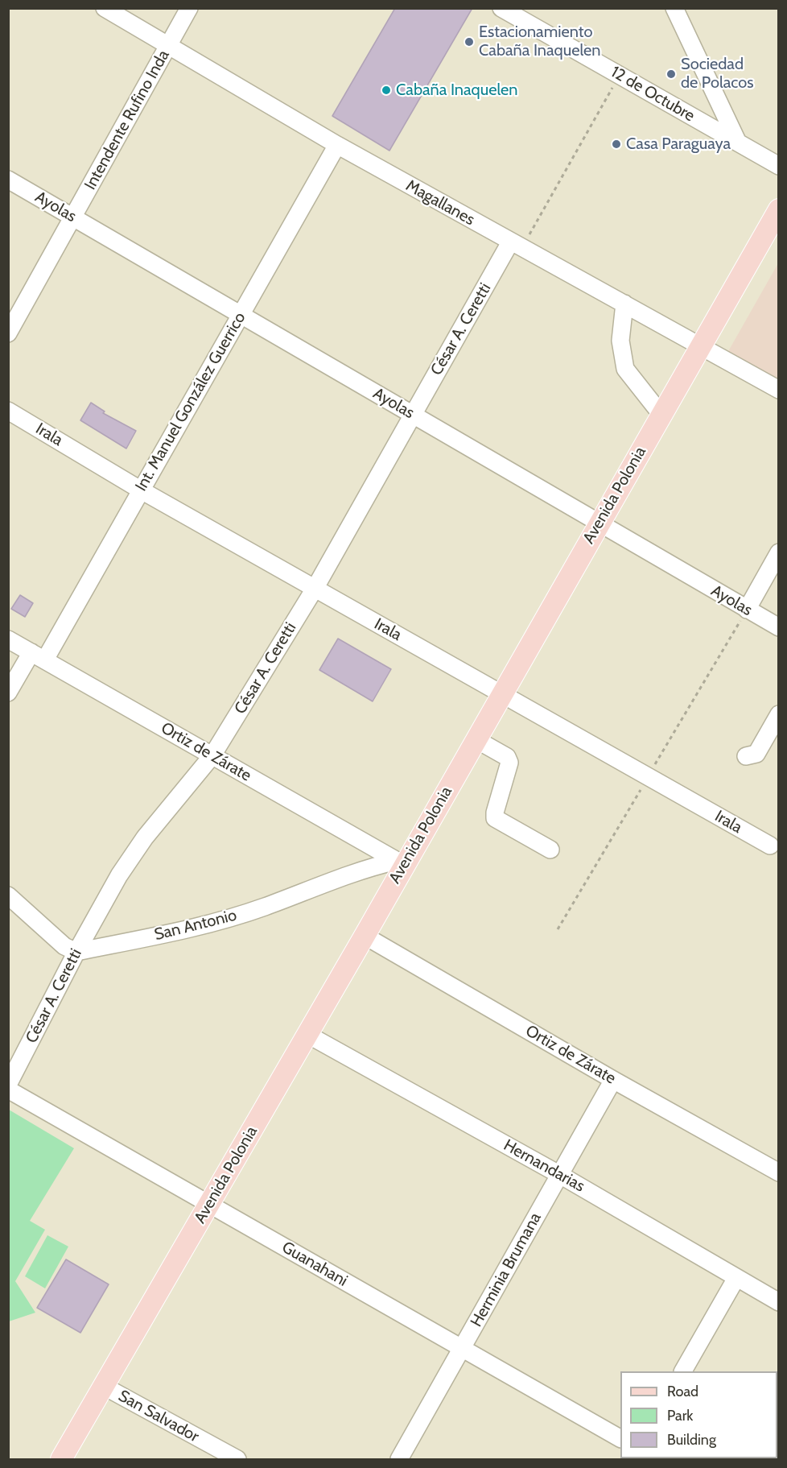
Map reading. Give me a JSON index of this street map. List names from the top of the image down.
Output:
{
  "streets": {
    "main road": ["Avenida Polonia"],
    "street": [
      "12 de Octubre",
      "Intendente Rufino Inda",
      "Magallanes",
      "Ayolas",
      "César A. Ceretti",
      "Int. Manuel González Guerrico",
      "Irala",
      "Ortiz de Zárate",
      "San Antonio",
      "Hernandarias",
      "Guanahani",
      "Herminia Brumana",
      "San Salvador"
    ]
  },
  "crossings": [
    ["Intendente Rufino Inda", "Magallanes"],
    ["Intendente Rufino Inda", "Ayolas"],
    ["Magallanes", "César A. Ceretti"],
    ["Magallanes", "Int. Manuel González Guerrico"],
    ["Magallanes", "Avenida Polonia"],
    ["Ayolas", "César A. Ceretti"],
    ["Ayolas", "Int. Manuel González Guerrico"],
    ["Ayolas", "Avenida Polonia"],
    ["César A. Ceretti", "Irala"],
    ["César A. Ceretti", "Ortiz de Zárate"],
    ["César A. Ceretti", "San Antonio"],
    ["Int. Manuel González Guerrico", "Irala"],
    ["Int. Manuel González Guerrico", "Ortiz de Zárate"],
    ["Irala", "Avenida Polonia"],
    ["Avenida Polonia", "Ortiz de Zárate"],
    ["Avenida Polonia", "San Antonio"],
    ["Avenida Polonia", "Hernandarias"],
    ["Avenida Polonia", "Guanahani"],
    ["Avenida Polonia", "San Salvador"],
    ["Ortiz de Zárate", "San Antonio"],
    ["Ortiz de Zárate", "Herminia Brumana"],
    ["Hernandarias", "Herminia Brumana"],
    ["Guanahani", "Herminia Brumana"]
  ],
  "places": [
    "Estacionamiento Cabaña Inaquelen",
    "Sociedad de Polacos",
    "Cabaña Inaquelen",
    "Casa Paraguaya"
  ],
  "legend": ["Road", "Park", "Building"]
}
